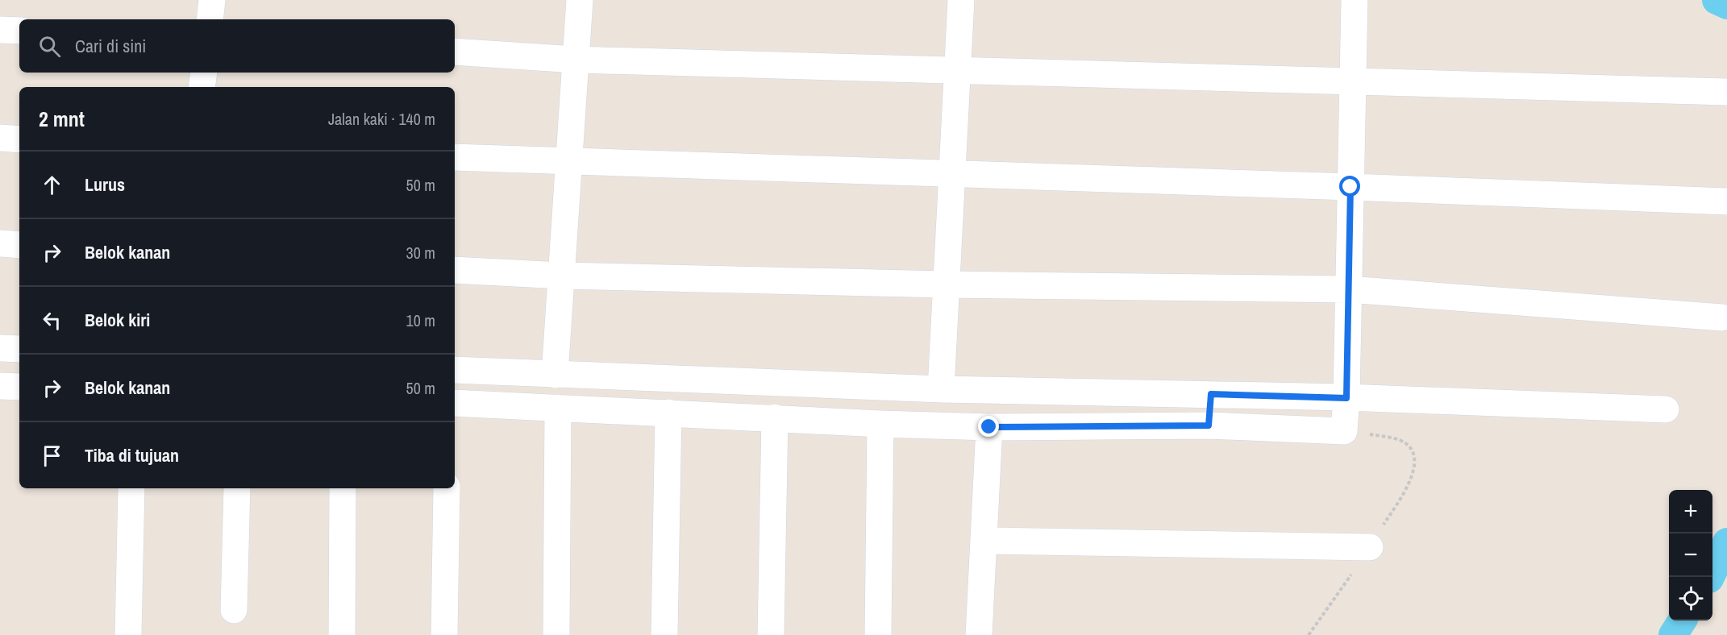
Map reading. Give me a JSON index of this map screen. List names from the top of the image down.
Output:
{
  "page": {
    "search": "Cari di sini",
    "heading": ["2 mnt", "Jalan kaki · 140 m"],
    "list": [
      ["Lurus", "50 m"],
      ["Belok kanan", "30 m"],
      ["Belok kiri", "10 m"],
      ["Belok kanan", "50 m"],
      "Tiba di tujuan"
    ],
    "map_buttons": ["+", "−"]
  }
}
